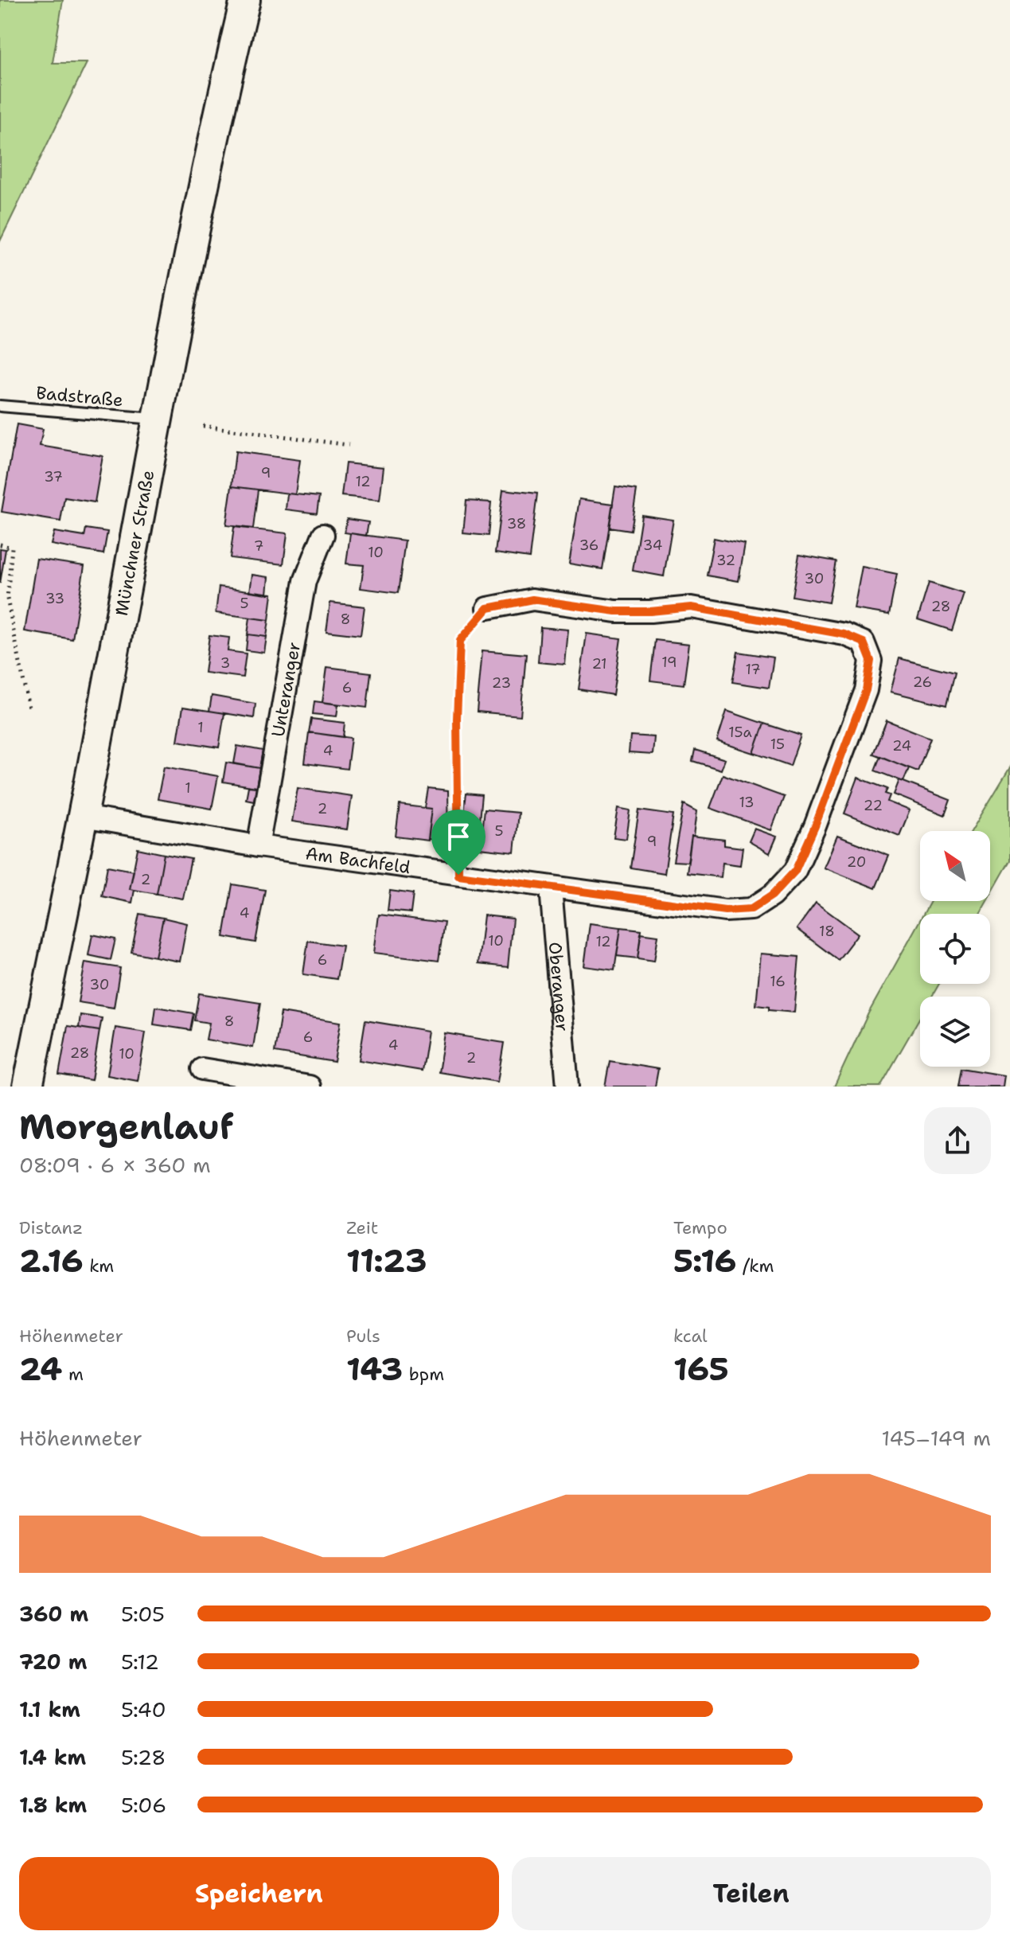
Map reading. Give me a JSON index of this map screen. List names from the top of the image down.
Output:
{
  "streets": {
    "main road": ["Münchner Straße"],
    "street": ["Unteranger", "Am Bachfeld", "Oberanger"],
    "lane": ["Badstraße"]
  },
  "crossings": [
    ["Badstraße", "Münchner Straße"],
    ["Münchner Straße", "Am Bachfeld"],
    ["Unteranger", "Am Bachfeld"],
    ["Am Bachfeld", "Oberanger"]
  ],
  "house_numbers": [
    "9",
    "37",
    "12",
    "38",
    "36",
    "34",
    "7",
    "10",
    "32",
    "30",
    "33",
    "5",
    "28",
    "8",
    "19",
    "3",
    "21",
    "17",
    "26",
    "23",
    "6",
    "1",
    "15a",
    "15",
    "24",
    "4",
    "1",
    "13",
    "22",
    "2",
    "5",
    "9",
    "20",
    "2",
    "4",
    "18",
    "10",
    "12",
    "6",
    "16",
    "30",
    "8",
    "6",
    "4",
    "28",
    "10",
    "2"
  ],
  "north": "top left",
  "page": {
    "heading": ["Morgenlauf", "08:09 · 6 × 360 m"],
    "stats": [
      ["Distanz", "2.16 km"],
      ["Zeit", "11:23"],
      ["Tempo", "5:16 /km"],
      ["Höhenmeter", "24 m"],
      ["Puls", "143 bpm"],
      ["kcal", "165"]
    ],
    "chart": ["Höhenmeter", "145–149 m"],
    "list": [
      {
        "name": "360 m",
        "note": "5:05"
      },
      {
        "name": "720 m",
        "note": "5:12"
      },
      {
        "name": "1.1 km",
        "note": "5:40"
      },
      {
        "name": "1.4 km",
        "note": "5:28"
      },
      {
        "name": "1.8 km",
        "note": "5:06"
      }
    ],
    "buttons": ["Speichern", "Teilen"]
  }
}
